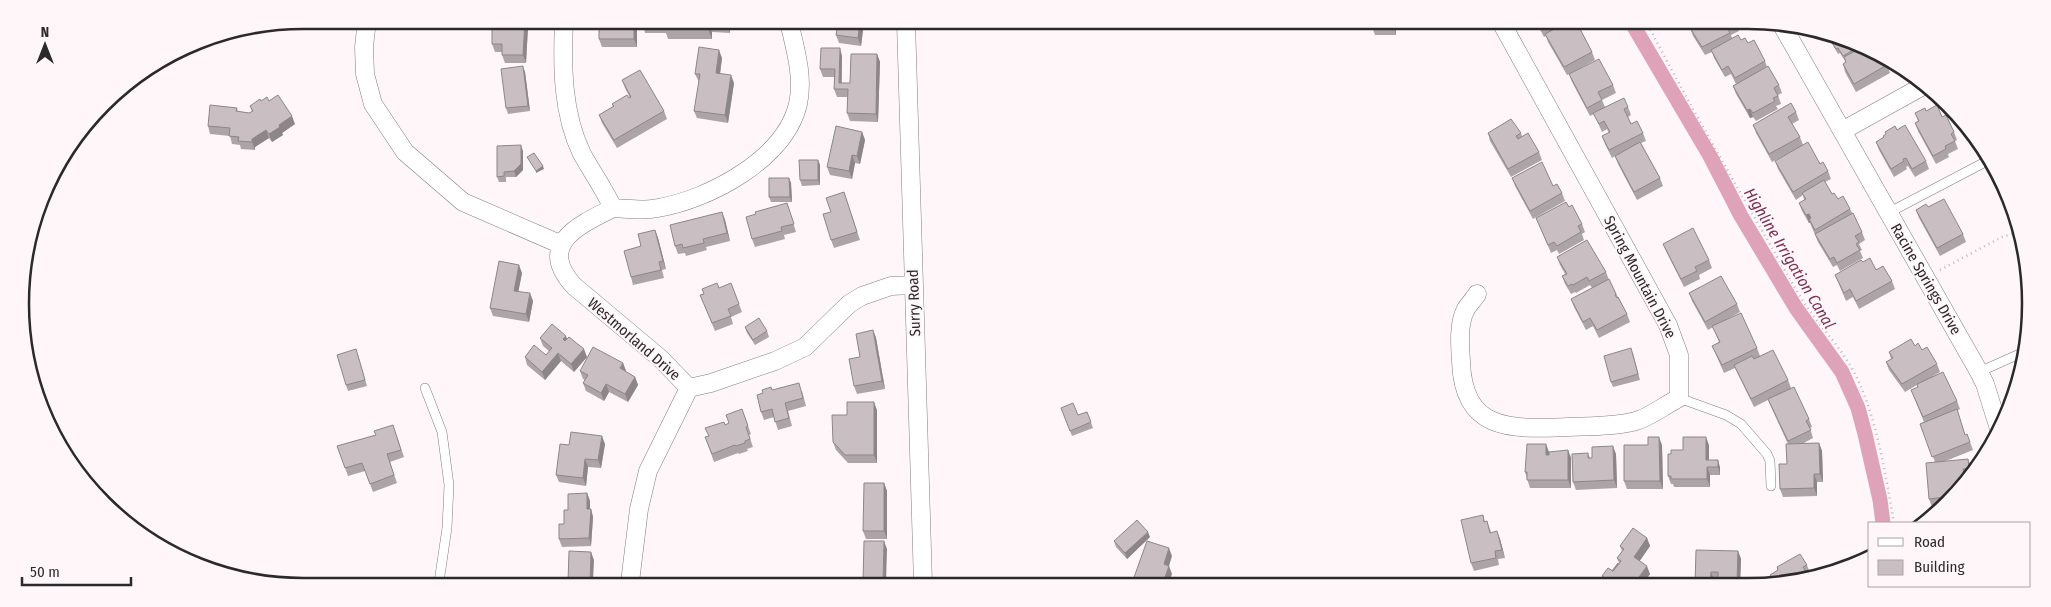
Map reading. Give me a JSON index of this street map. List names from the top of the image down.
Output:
{
  "streets": {
    "street": [
      "Spring Mountain Drive",
      "Racine Springs Drive",
      "Surry Road",
      "Westmorland Drive"
    ]
  },
  "water": ["Highline Irrigation Canal"],
  "legend": ["Road", "Building"],
  "scale_bar": "50 m",
  "north": "top"
}
